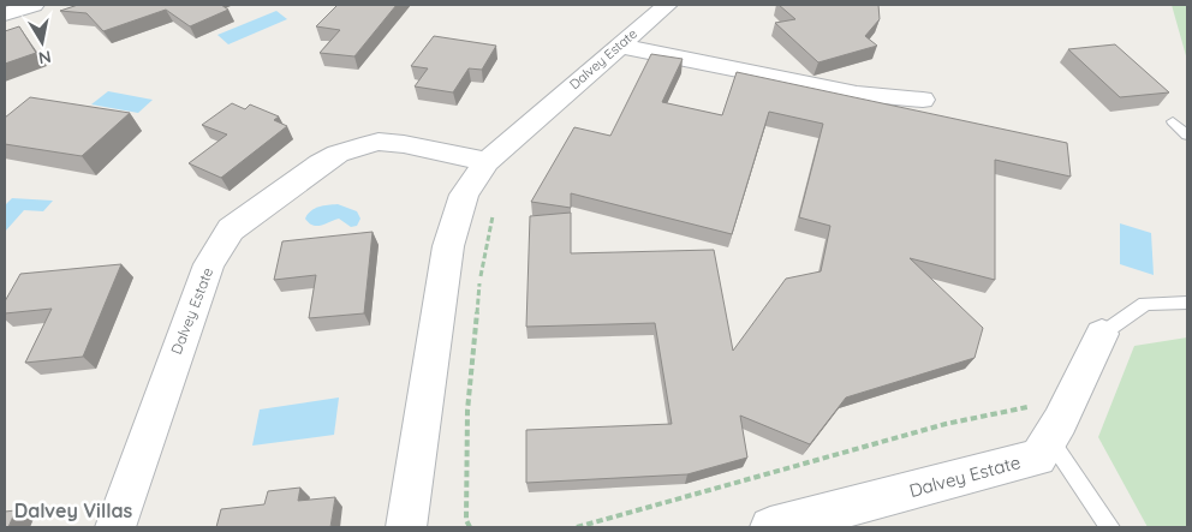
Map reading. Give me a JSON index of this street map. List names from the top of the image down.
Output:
{
  "streets": {
    "street": ["Dalvey Estate"]
  },
  "districts": ["Dalvey Villas"],
  "north": "bottom"
}
